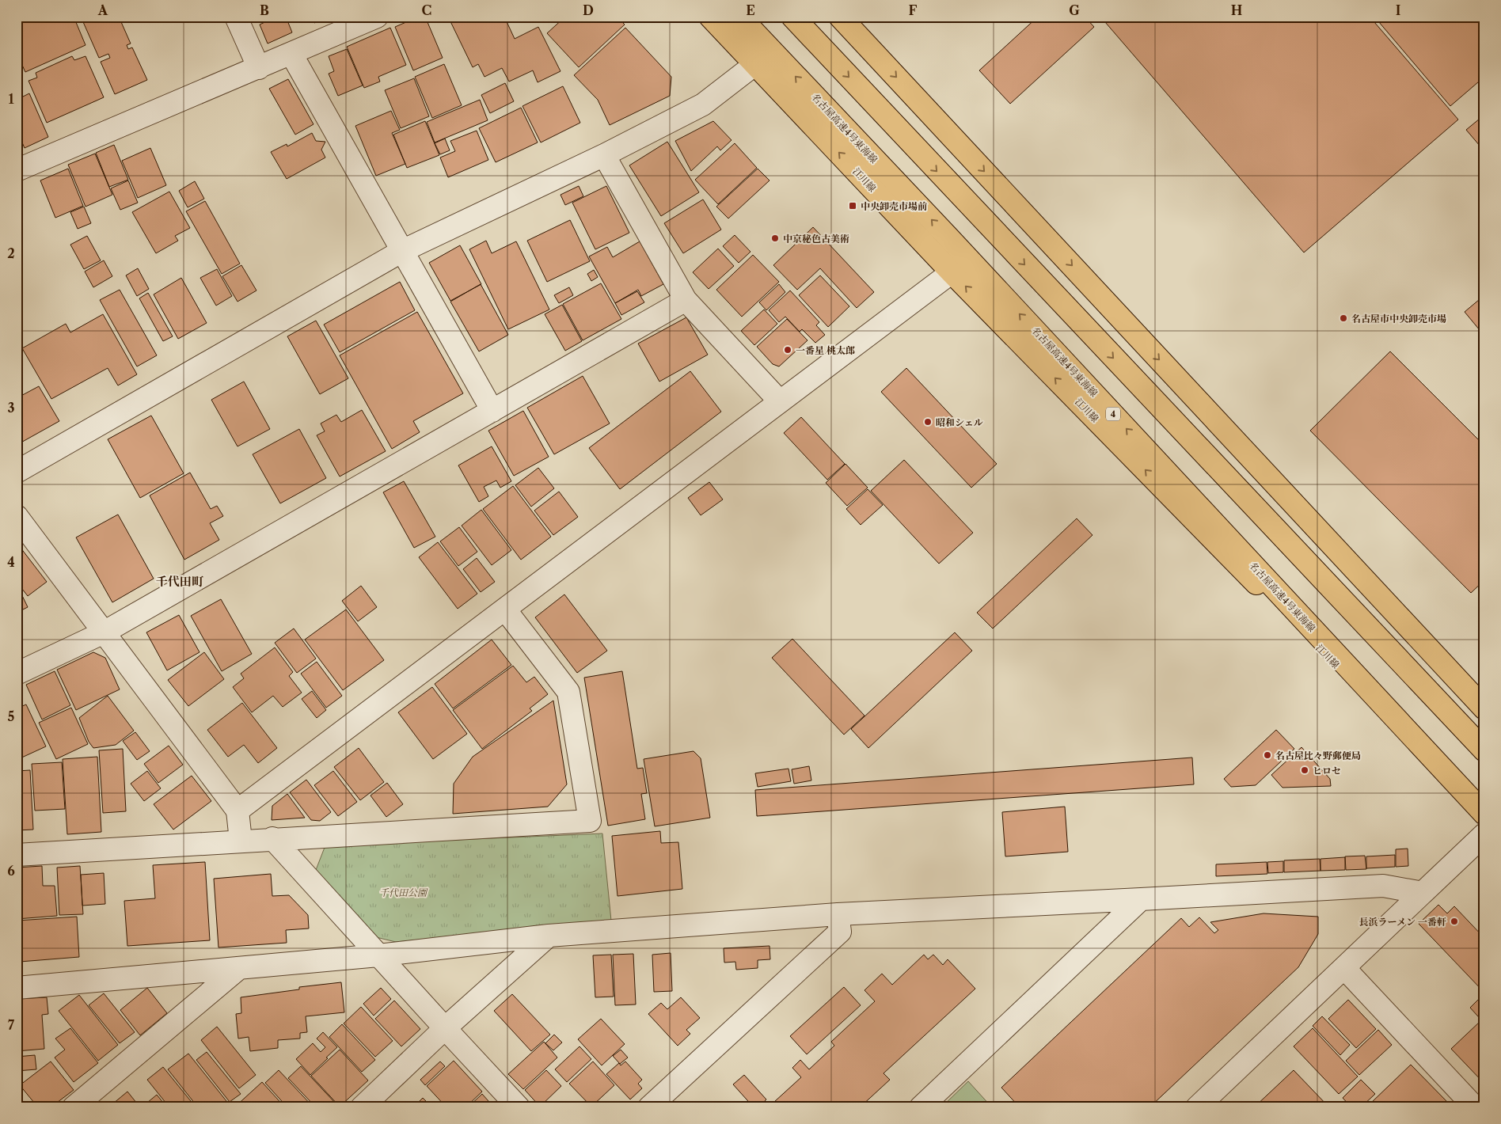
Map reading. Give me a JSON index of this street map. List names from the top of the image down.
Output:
{
  "streets": {
    "main road": ["名古屋高速4号東海線", "江川線", "4"]
  },
  "crossings": [
    ["名古屋高速4号東海線", "江川線"]
  ],
  "districts": ["千代田町"],
  "parks": ["千代田公園"],
  "places": {
    "transit": ["中央卸売市場前"],
    "other": [
      "中京秘色古美術",
      "名古屋市中央卸売市場",
      "一番星 桃太郎",
      "昭和シェル",
      "名古屋比々野郵便局",
      "ヒロセ",
      "長浜ラーメン 一番軒"
    ]
  },
  "grid": {
    "columns": [
      "A",
      "B",
      "C",
      "D",
      "E",
      "F",
      "G",
      "H",
      "I"
    ],
    "rows": [
      "1",
      "2",
      "3",
      "4",
      "5",
      "6",
      "7"
    ]
  }
}
